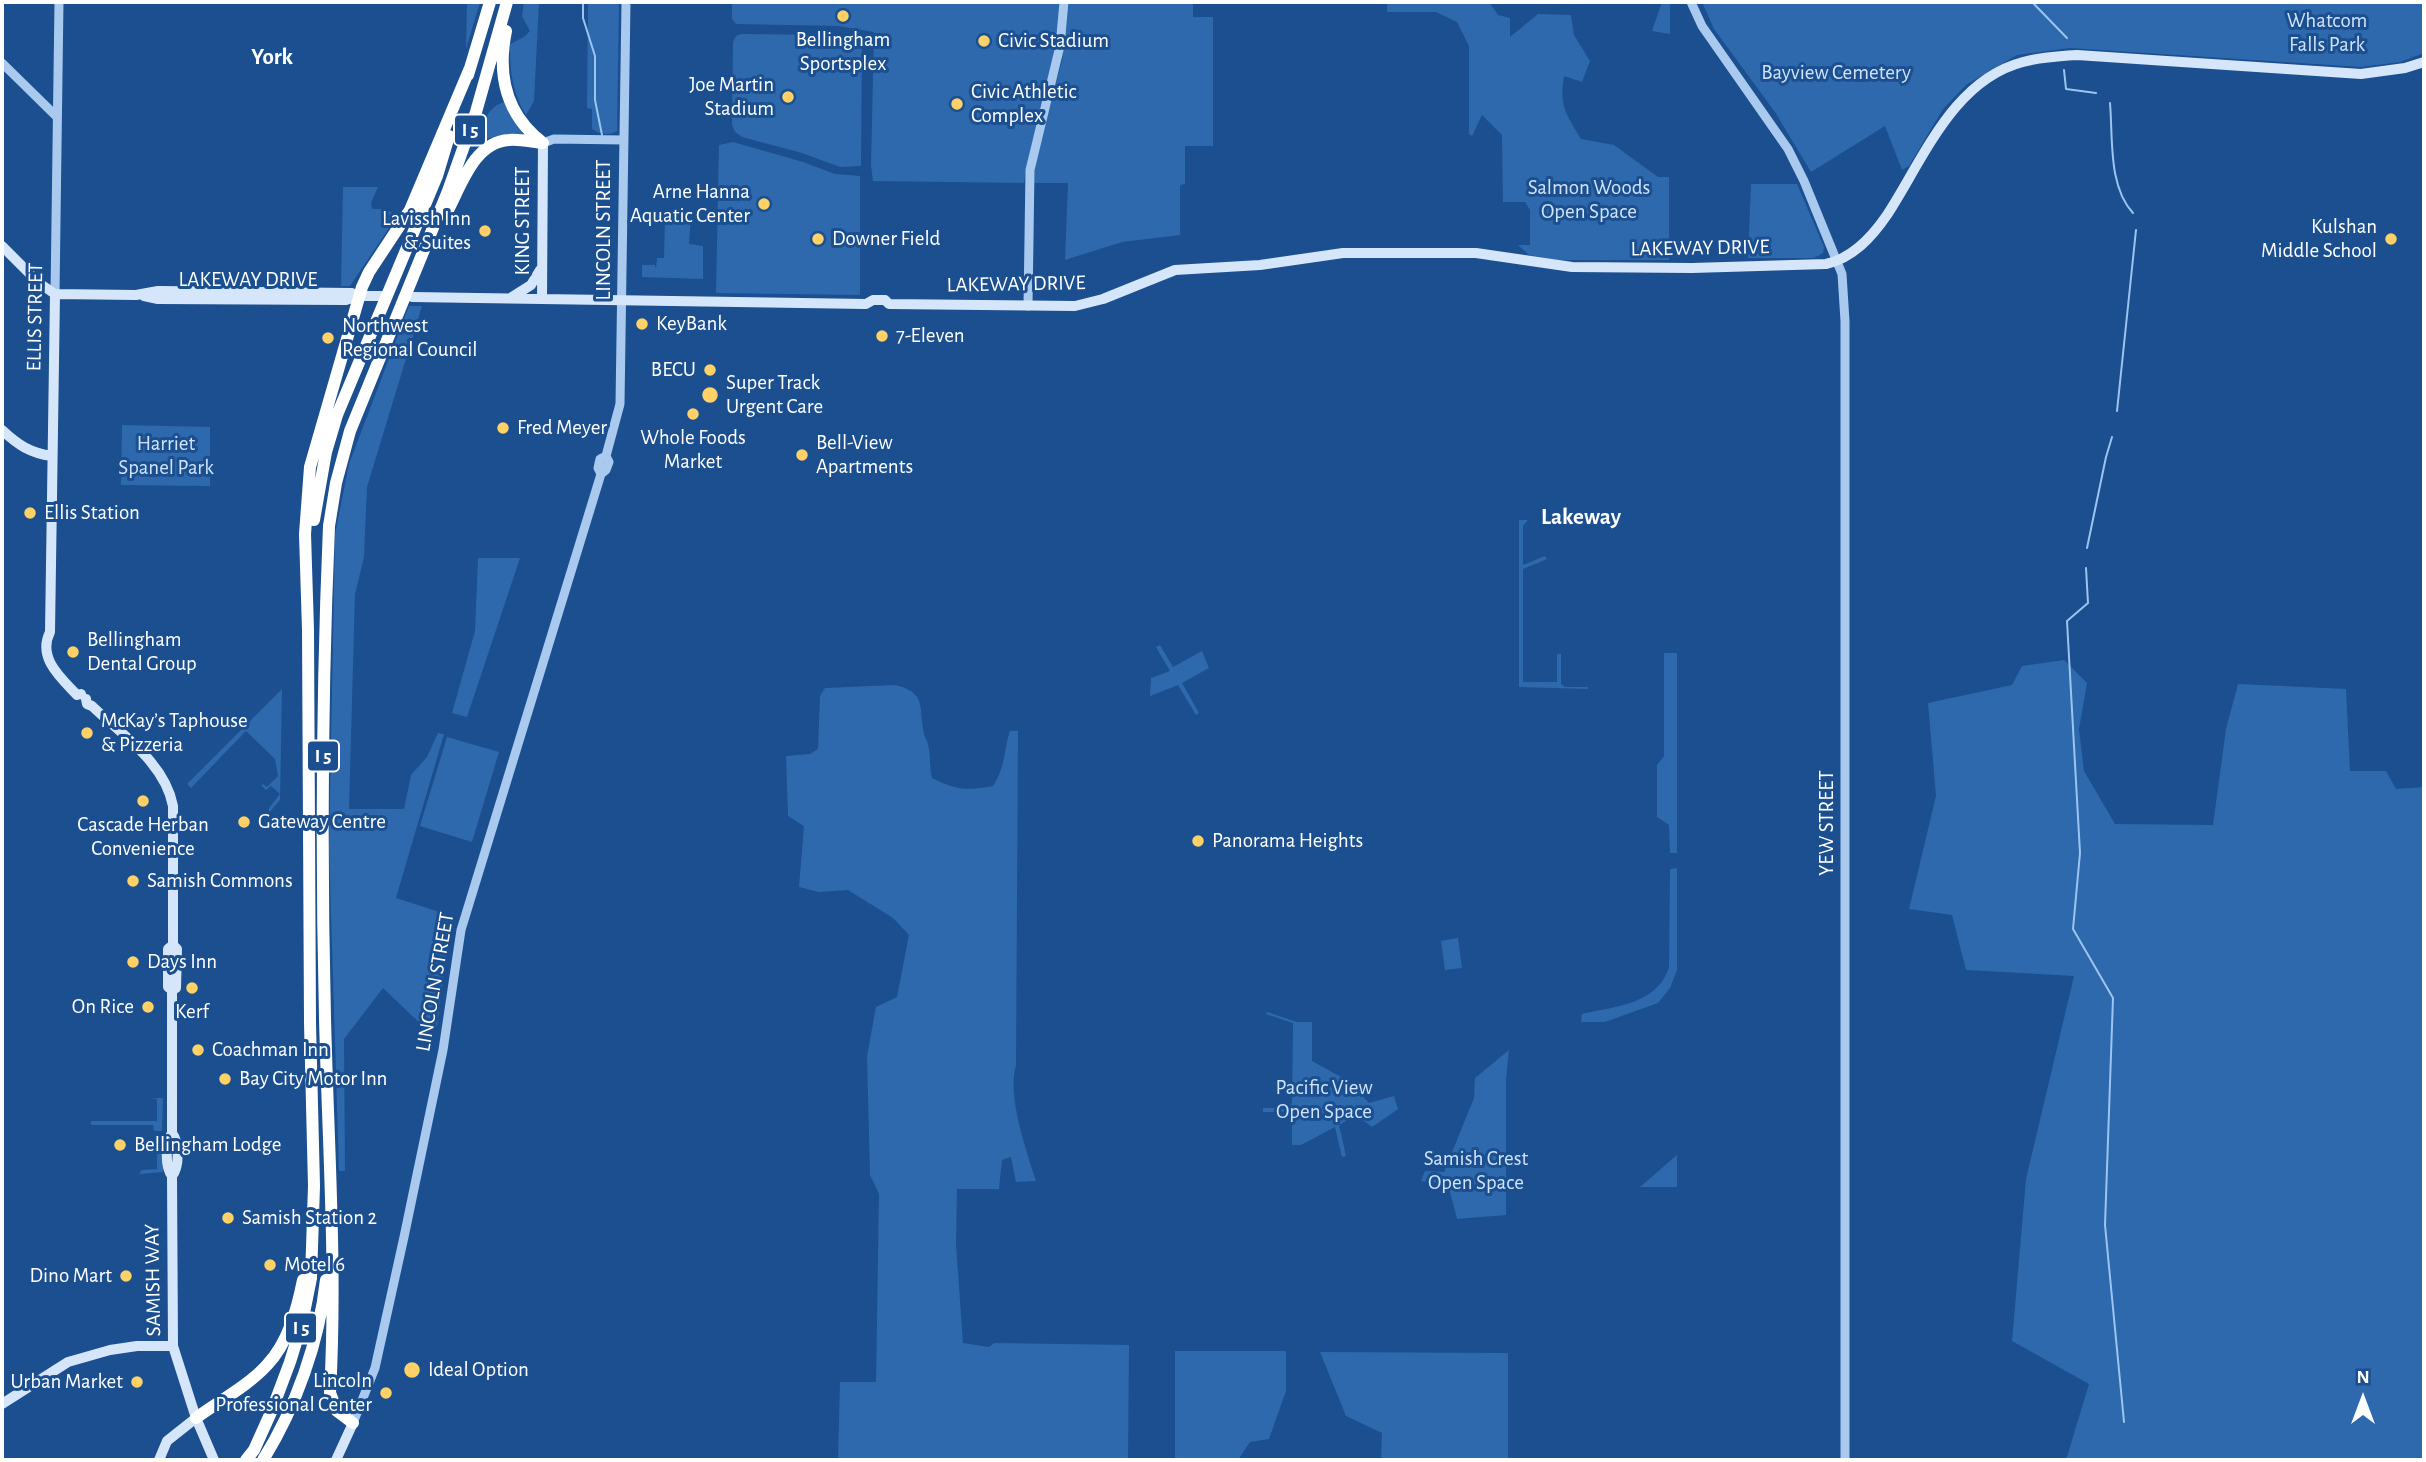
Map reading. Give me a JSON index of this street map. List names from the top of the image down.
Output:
{
  "streets": {
    "highway": ["I 5"],
    "main road": [
      "KING STREET",
      "LINCOLN STREET",
      "LAKEWAY DRIVE",
      "ELLIS STREET",
      "SAMISH WAY"
    ],
    "street": ["YEW STREET"]
  },
  "crossings": [
    ["I 5", "LAKEWAY DRIVE"],
    ["KING STREET", "LAKEWAY DRIVE"],
    ["LINCOLN STREET", "LAKEWAY DRIVE"],
    ["LAKEWAY DRIVE", "ELLIS STREET"],
    ["LAKEWAY DRIVE", "YEW STREET"],
    ["ELLIS STREET", "SAMISH WAY"]
  ],
  "districts": ["York", "Lakeway"],
  "parks": [
    "Whatcom Falls Park",
    "Bayview Cemetery",
    "Salmon Woods Open Space",
    "Harriet Spanel Park",
    "Pacific View Open Space",
    "Samish Crest Open Space"
  ],
  "places": [
    "Bellingham Sportsplex",
    "Civic Stadium",
    "Joe Martin Stadium",
    "Civic Athletic Complex",
    "Arne Hanna Aquatic Center",
    "Lavissh Inn & Suites",
    "Downer Field",
    "Kulshan Middle School",
    "KeyBank",
    "7-Eleven",
    "Northwest Regional Council",
    "BECU",
    "Super Track Urgent Care",
    "Whole Foods Market",
    "Fred Meyer",
    "Bell-View Apartments",
    "Ellis Station",
    "Bellingham Dental Group",
    "McKay’s Taphouse & Pizzeria",
    "Cascade Herban Convenience",
    "Gateway Centre",
    "Panorama Heights",
    "Samish Commons",
    "Days Inn",
    "Kerf",
    "On Rice",
    "Coachman Inn",
    "Bay City Motor Inn",
    "Bellingham Lodge",
    "Samish Station 2",
    "Motel 6",
    "Dino Mart",
    "Ideal Option",
    "Urban Market",
    "Lincoln Professional Center"
  ],
  "north": "top"
}
